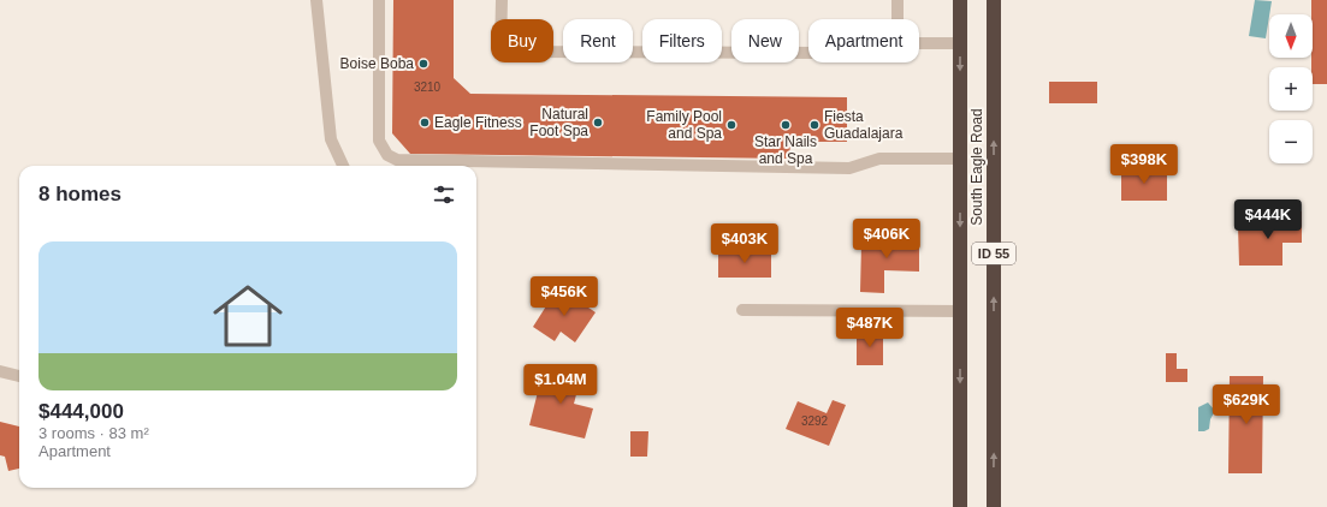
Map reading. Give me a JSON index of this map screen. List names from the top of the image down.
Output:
{
  "streets": {
    "highway": ["South Eagle Road", "ID 55"]
  },
  "places": [
    "Boise Boba",
    "Eagle Fitness",
    "Natural Foot Spa",
    "Family Pool and Spa",
    "Star Nails and Spa",
    "Fiesta Guadalajara"
  ],
  "house_numbers": ["3210", "3292"],
  "north": "bottom",
  "page": {
    "map_buttons": ["+", "−"],
    "chip": [
      "Buy",
      "Rent",
      "Filters",
      "New",
      "Apartment"
    ],
    "price": [
      "$398K",
      "$444K",
      "$406K",
      "$403K",
      "$456K",
      "$487K",
      "$1.04M",
      "$629K"
    ],
    "heading": "8 homes",
    "list": [
      {
        "name": "$444,000",
        "note": "3 rooms · 83 m² · Apartment"
      }
    ]
  }
}
